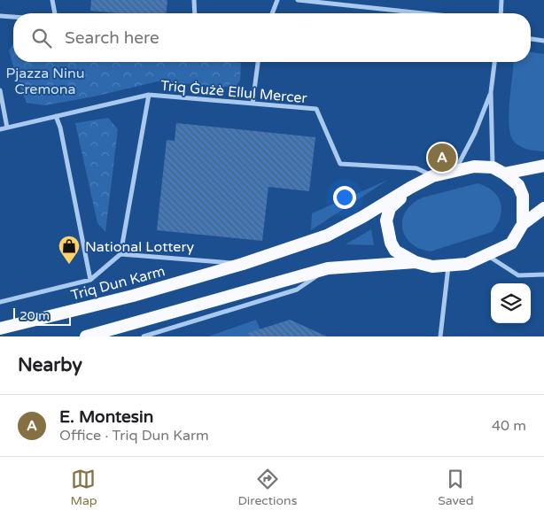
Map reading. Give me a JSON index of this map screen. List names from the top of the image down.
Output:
{
  "streets": {
    "highway": ["Triq Dun Karm"],
    "street": ["Triq Ġużè Ellul Mercer"]
  },
  "crossings": [
    ["Triq Ġużè Ellul Mercer", "Triq Dun Karm"]
  ],
  "parks": ["Pjazza Ninu Cremona"],
  "places": {
    "shop": ["National Lottery"]
  },
  "scale_bar": "20 m",
  "page": {
    "search": "Search here",
    "pins": "A",
    "scale": "20 m",
    "heading": "Nearby",
    "list": [
      {
        "mark": "A",
        "name": "E. Montesin",
        "note": "Office · Triq Dun Karm",
        "value": "40 m"
      }
    ],
    "nav": ["Map", "Directions", "Saved"]
  }
}
